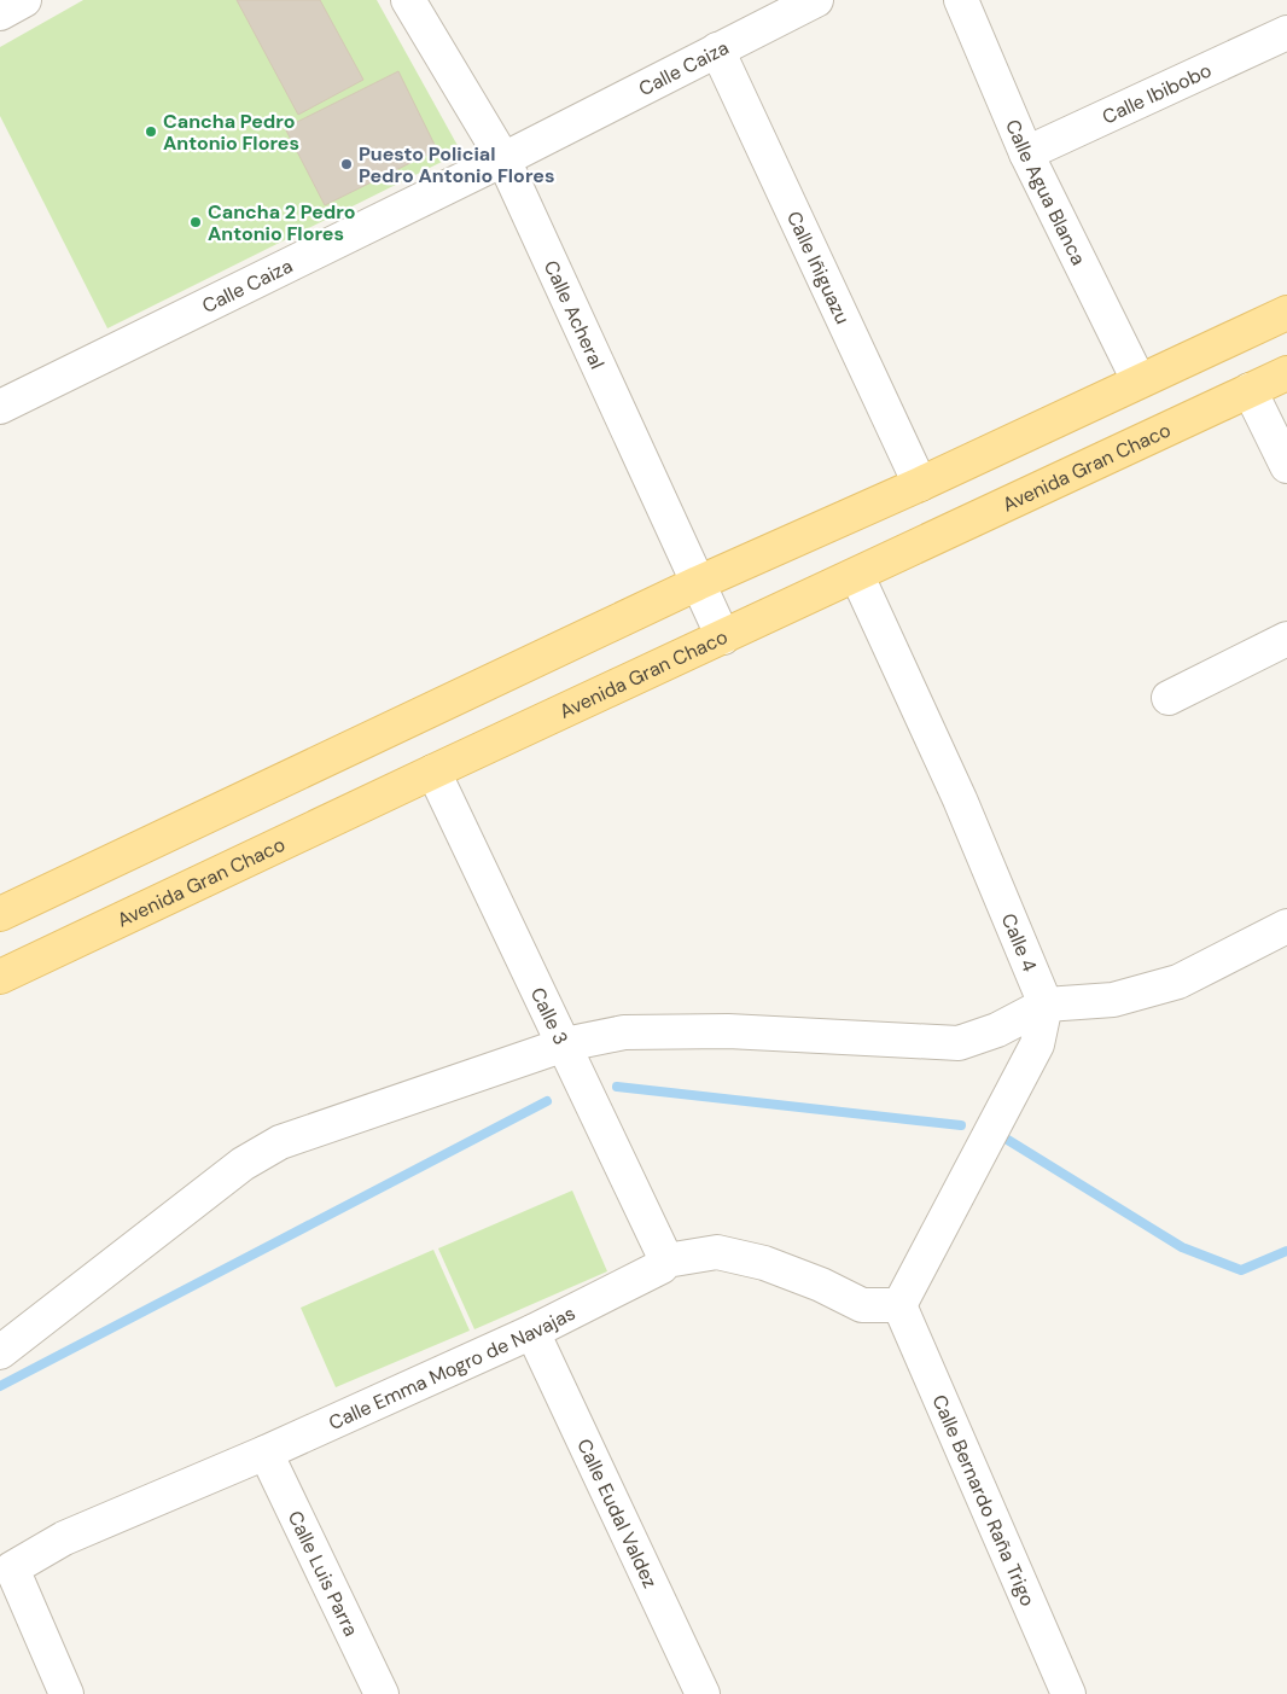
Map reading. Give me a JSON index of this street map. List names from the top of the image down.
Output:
{
  "streets": {
    "main road": ["Avenida Gran Chaco"],
    "street": [
      "Calle Caiza",
      "Calle Ibibobo",
      "Calle Agua Blanca",
      "Calle Iñiguazu",
      "Calle Acheral",
      "Calle 4",
      "Calle 3",
      "Calle Emma Mogro de Navajas",
      "Calle Bernardo Raña Trigo",
      "Calle Eudal Valdez",
      "Calle Luis Parra"
    ]
  },
  "crossings": [
    ["Calle Caiza", "Calle Iñiguazu"],
    ["Calle Caiza", "Calle Acheral"],
    ["Calle Ibibobo", "Calle Agua Blanca"],
    ["Calle Acheral", "Avenida Gran Chaco"],
    ["Avenida Gran Chaco", "Calle 4"],
    ["Avenida Gran Chaco", "Calle 3"],
    ["Calle 3", "Calle Emma Mogro de Navajas"],
    ["Calle Emma Mogro de Navajas", "Calle Bernardo Raña Trigo"],
    ["Calle Emma Mogro de Navajas", "Calle Eudal Valdez"],
    ["Calle Emma Mogro de Navajas", "Calle Luis Parra"]
  ],
  "places": ["Cancha Pedro Antonio Flores", "Puesto Policial Pedro Antonio Flores", "Cancha 2 Pedro Antonio Flores"]
}
